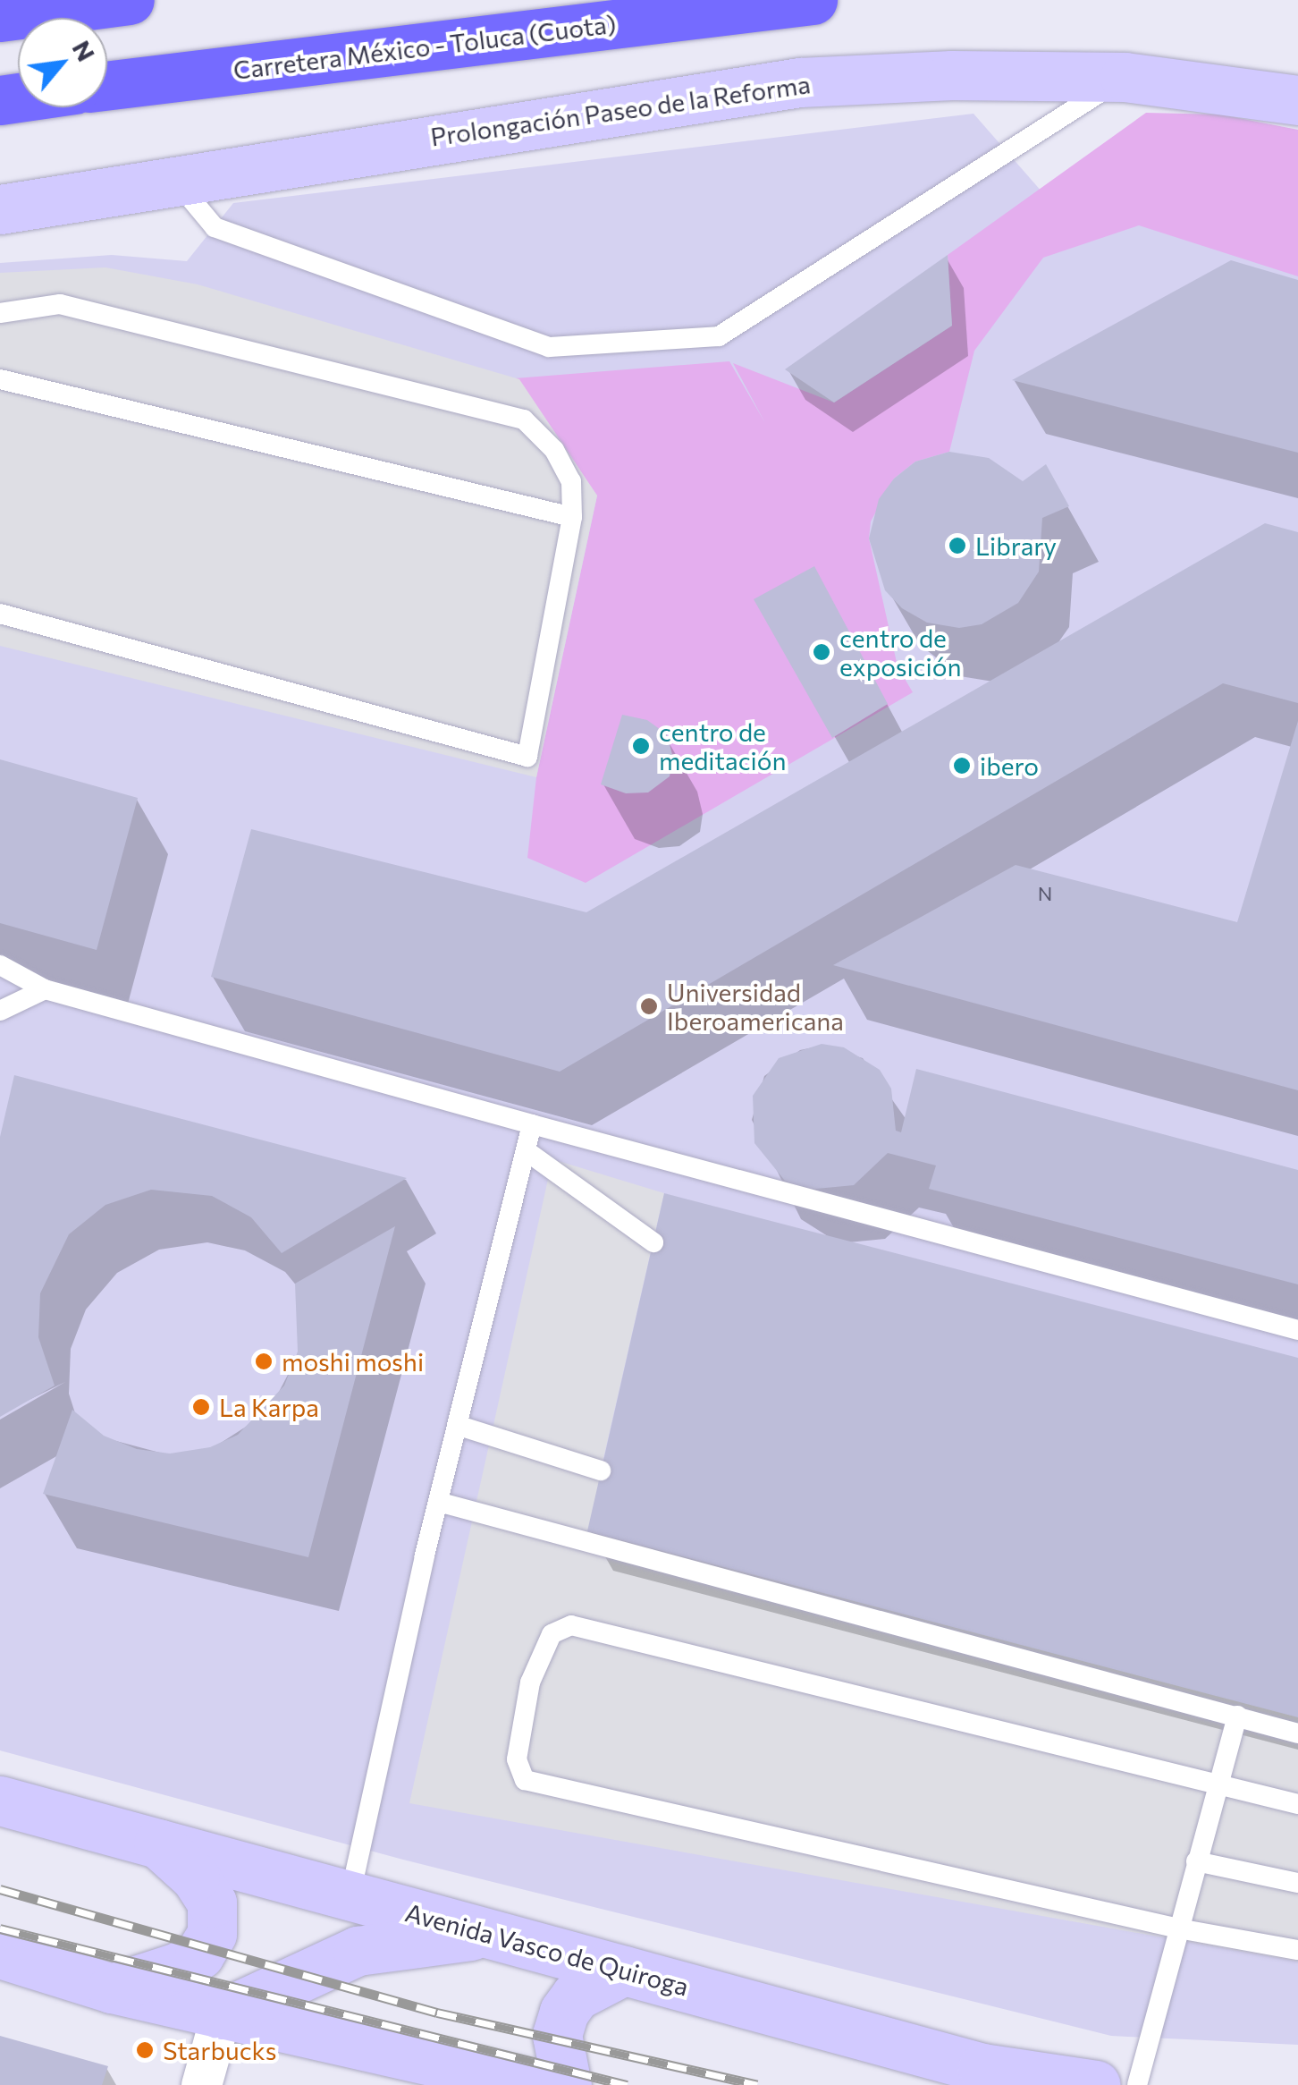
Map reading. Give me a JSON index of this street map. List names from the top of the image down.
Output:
{
  "streets": {
    "highway": ["Carretera México - Toluca (Cuota)"],
    "main road": ["Prolongación Paseo de la Reforma", "Avenida Vasco de Quiroga"]
  },
  "places": [
    "Library",
    "centro de exposición",
    "centro de meditación",
    "ibero",
    "Universidad Iberoamericana",
    "moshi moshi",
    "La Karpa",
    "Starbucks"
  ],
  "house_numbers": ["N"],
  "north": "top right"
}
